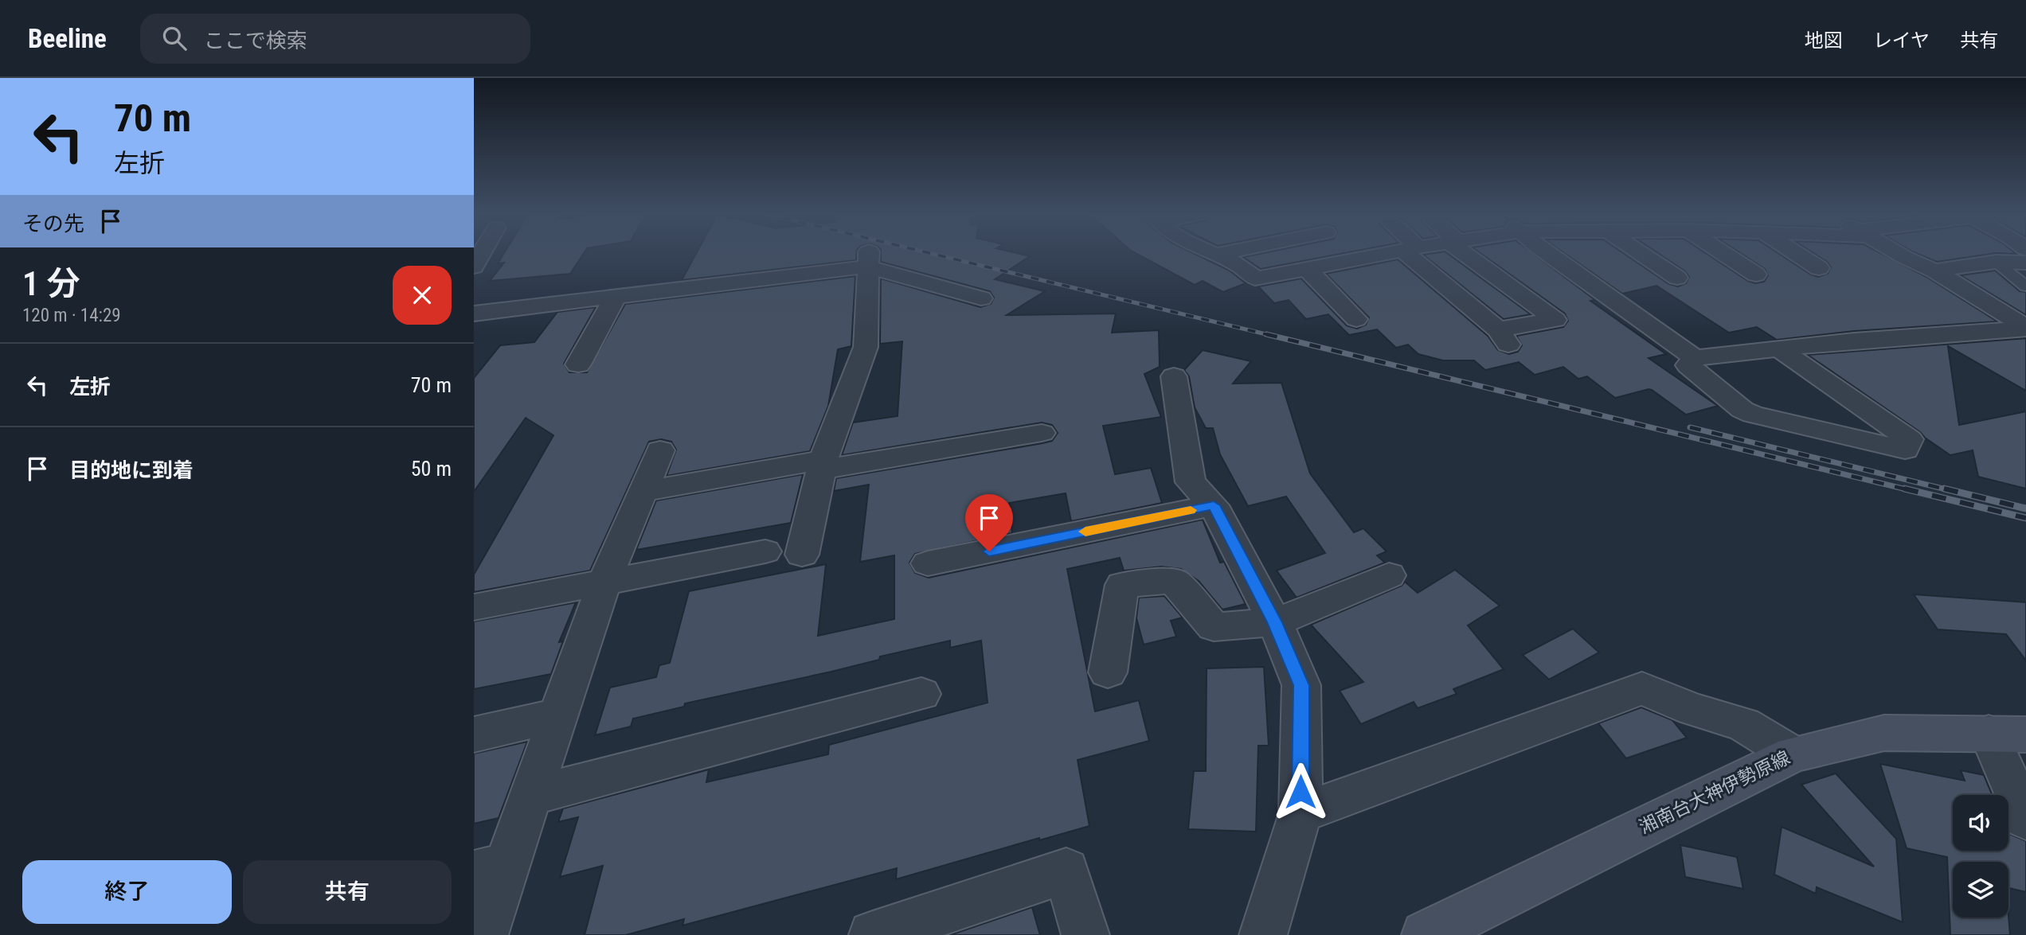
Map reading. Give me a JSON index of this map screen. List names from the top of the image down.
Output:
{
  "streets": {
    "main road": ["湘南台大神伊勢原線"]
  },
  "page": {
    "header": "Beeline",
    "search": "ここで検索",
    "nav": ["地図", "レイヤ", "共有"],
    "turn": ["70 m", "左折"],
    "then": "その先",
    "heading": ["1 分", "120 m · 14:29"],
    "list": [
      {
        "name": "左折",
        "value": "70 m"
      },
      {
        "name": "目的地に到着",
        "value": "50 m"
      }
    ],
    "buttons": ["終了", "共有"]
  }
}
